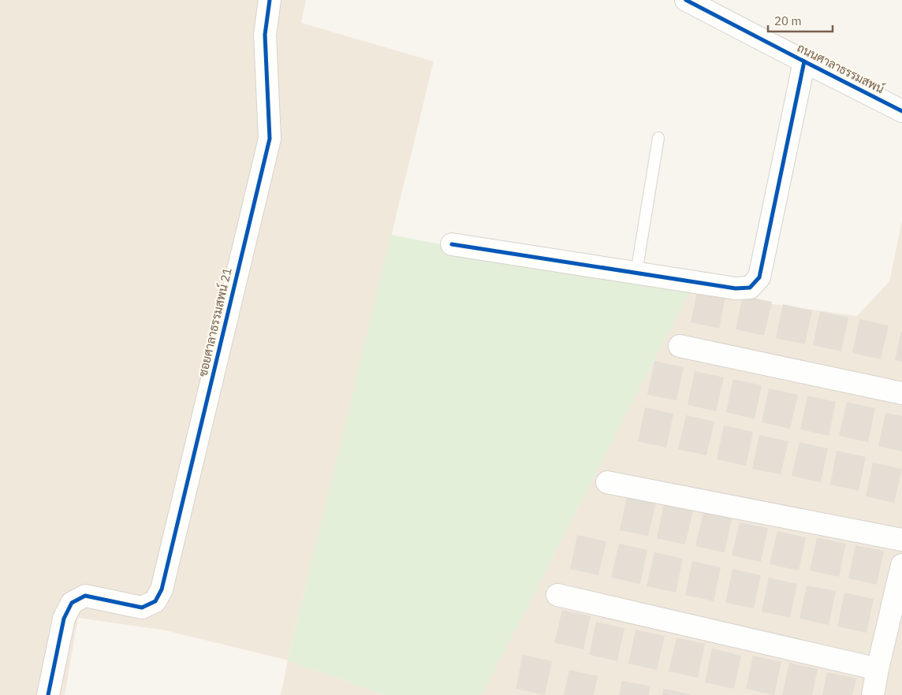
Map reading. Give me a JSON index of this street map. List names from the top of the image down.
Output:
{
  "streets": {
    "street": ["ถนนศาลาธรรมสพน์", "ซอยศาลาธรรมสพน์ 21"]
  },
  "scale_bar": "20 m"
}
